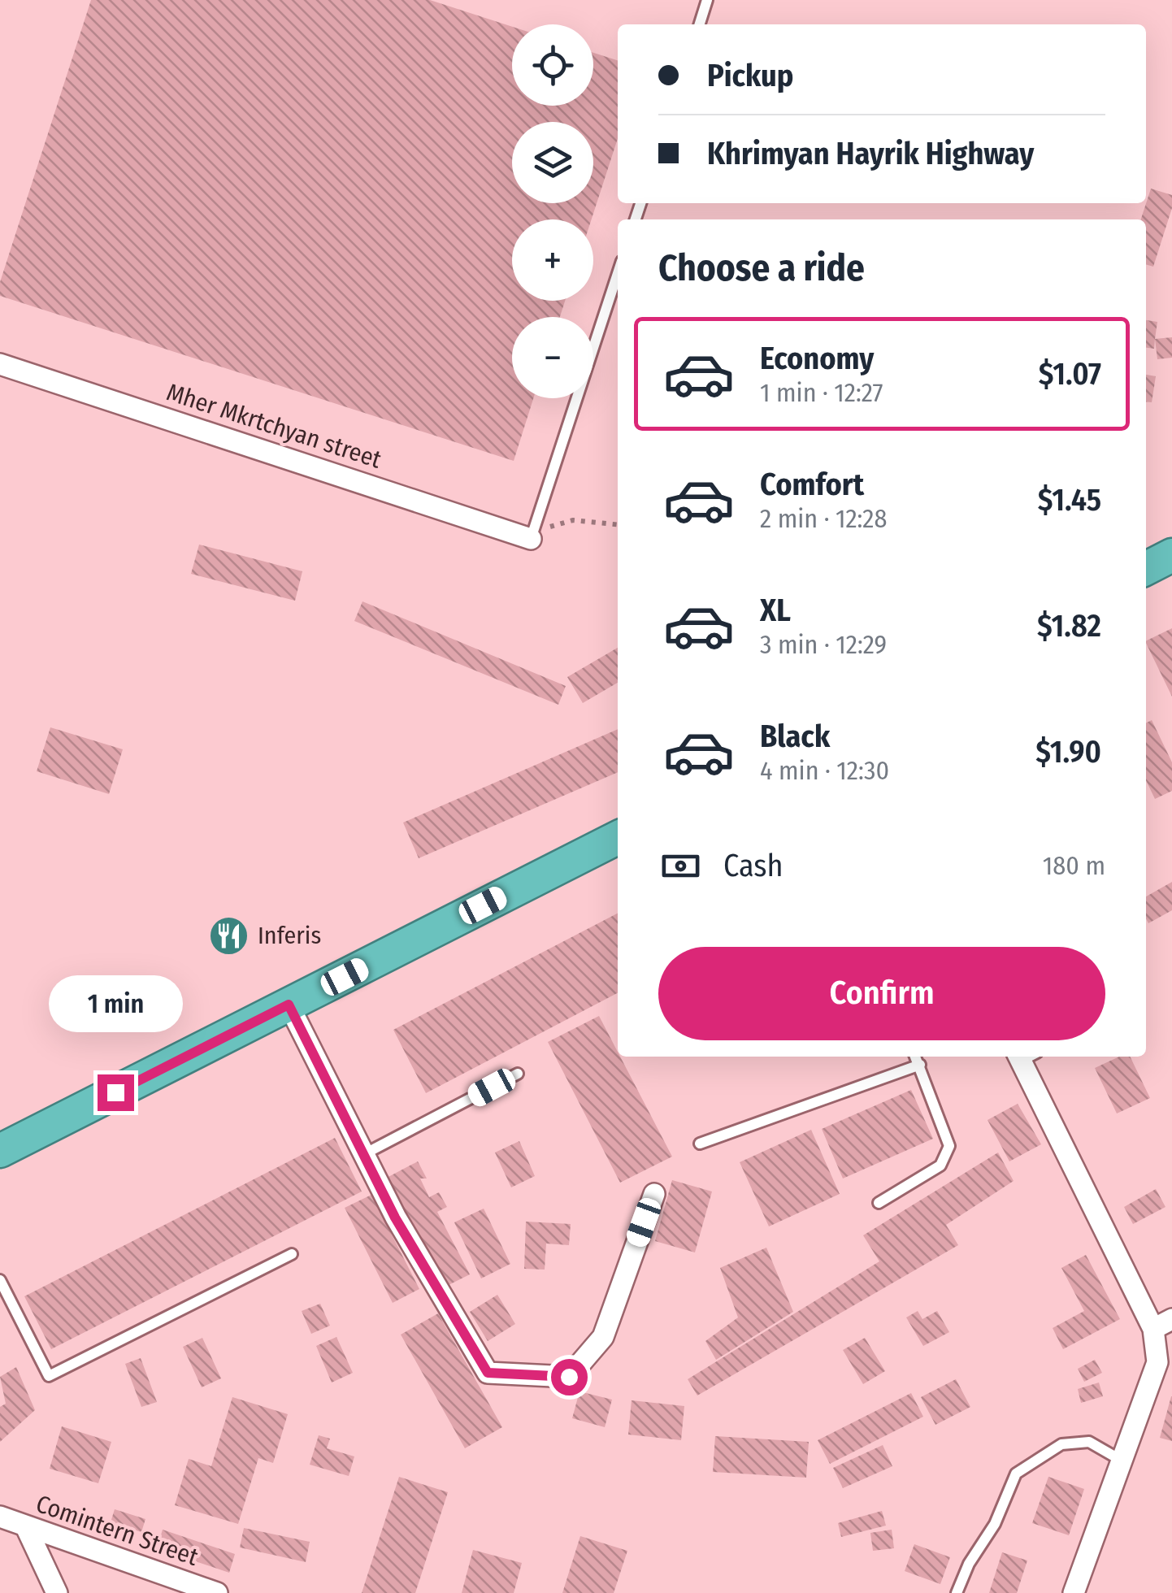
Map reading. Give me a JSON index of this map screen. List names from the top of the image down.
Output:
{
  "streets": {
    "street": ["Mher Mkrtchyan street", "Comintern Street"]
  },
  "places": {
    "restaurant": ["Inferis"]
  },
  "page": {
    "map_buttons": ["+", "−"],
    "banner": ["Pickup", "Khrimyan Hayrik Highway"],
    "heading": "Choose a ride",
    "list": [
      {
        "name": "Economy",
        "note": "1 min · 12:27",
        "value": "$1.07"
      },
      {
        "name": "Comfort",
        "note": "2 min · 12:28",
        "value": "$1.45"
      },
      {
        "name": "XL",
        "note": "3 min · 12:29",
        "value": "$1.82"
      },
      {
        "name": "Black",
        "note": "4 min · 12:30",
        "value": "$1.90"
      }
    ],
    "pay": ["Cash", "180 m"],
    "buttons": "Confirm",
    "bubble": "1 min"
  }
}
